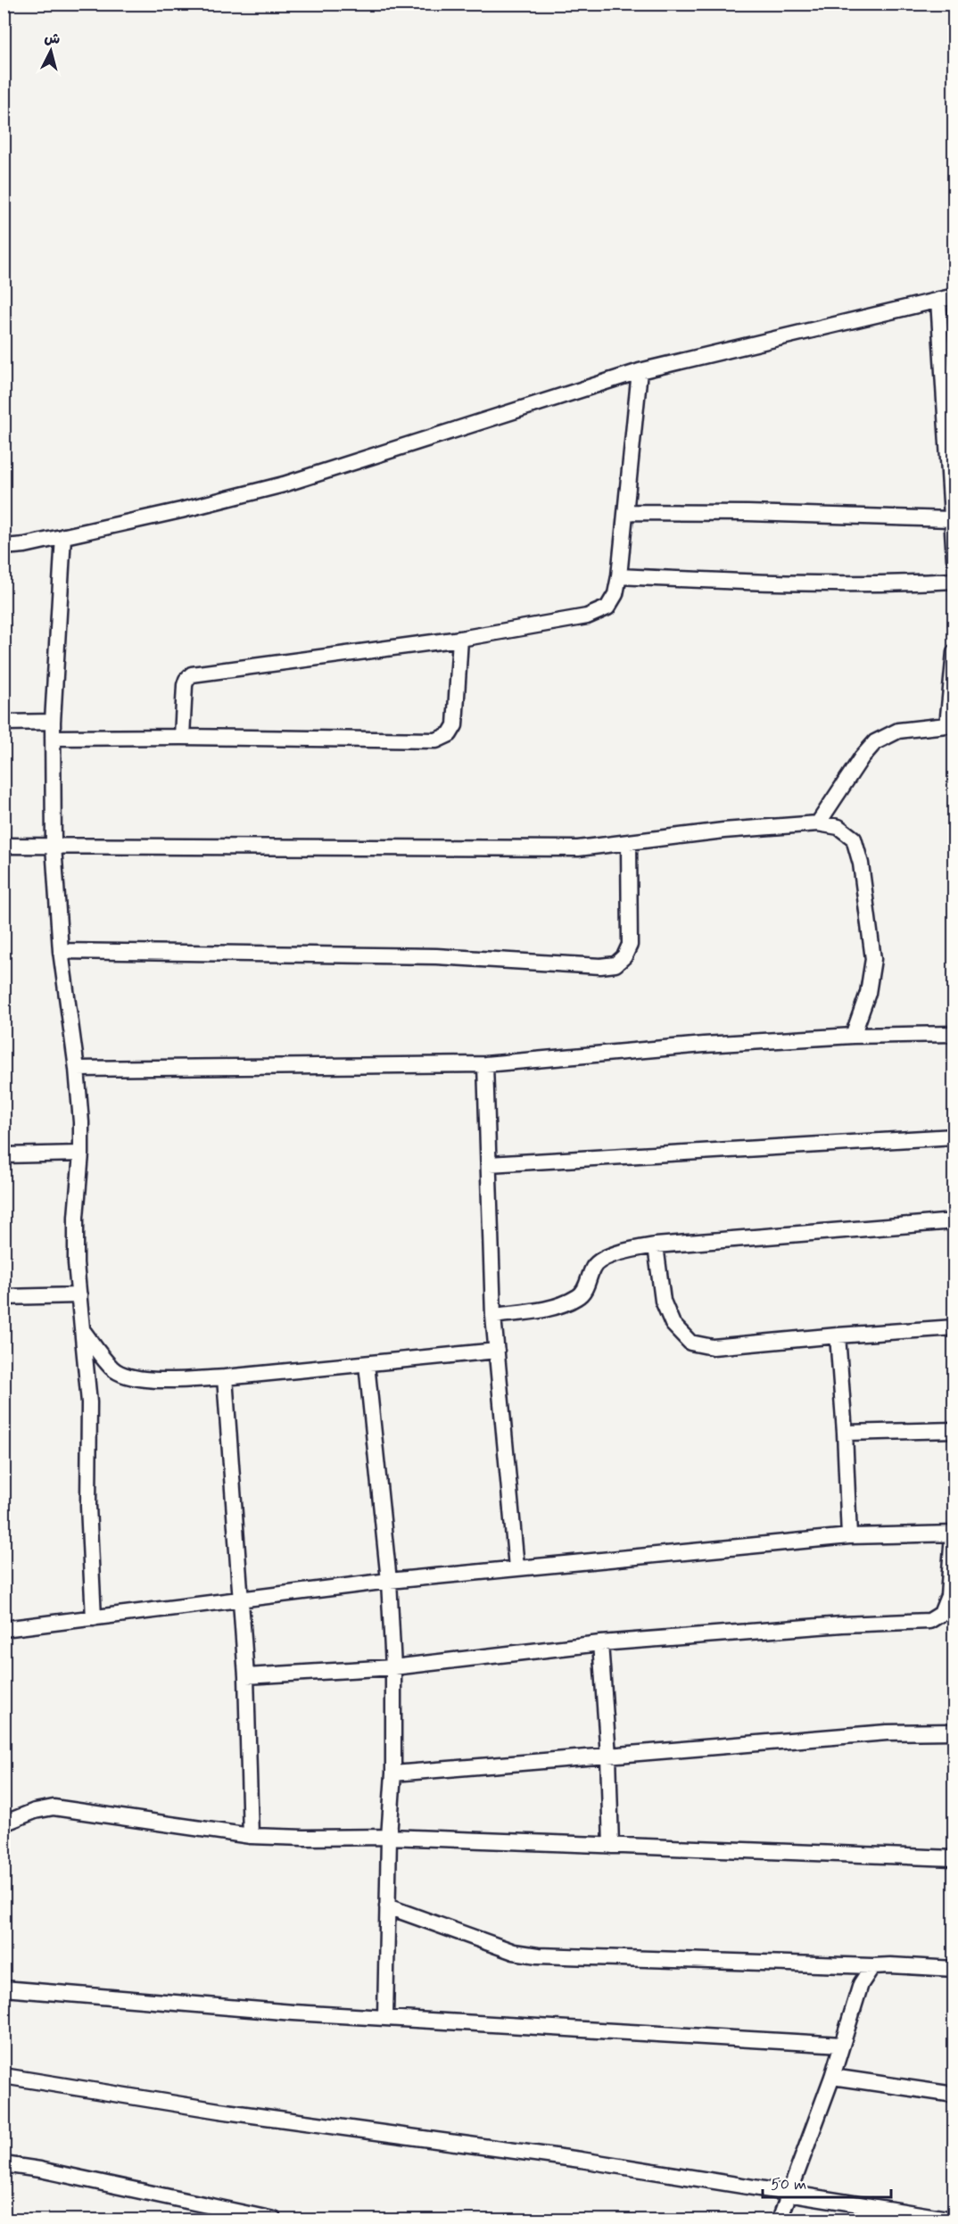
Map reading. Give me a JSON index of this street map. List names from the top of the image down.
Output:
{
  "scale_bar": "50 m",
  "north": "top"
}
